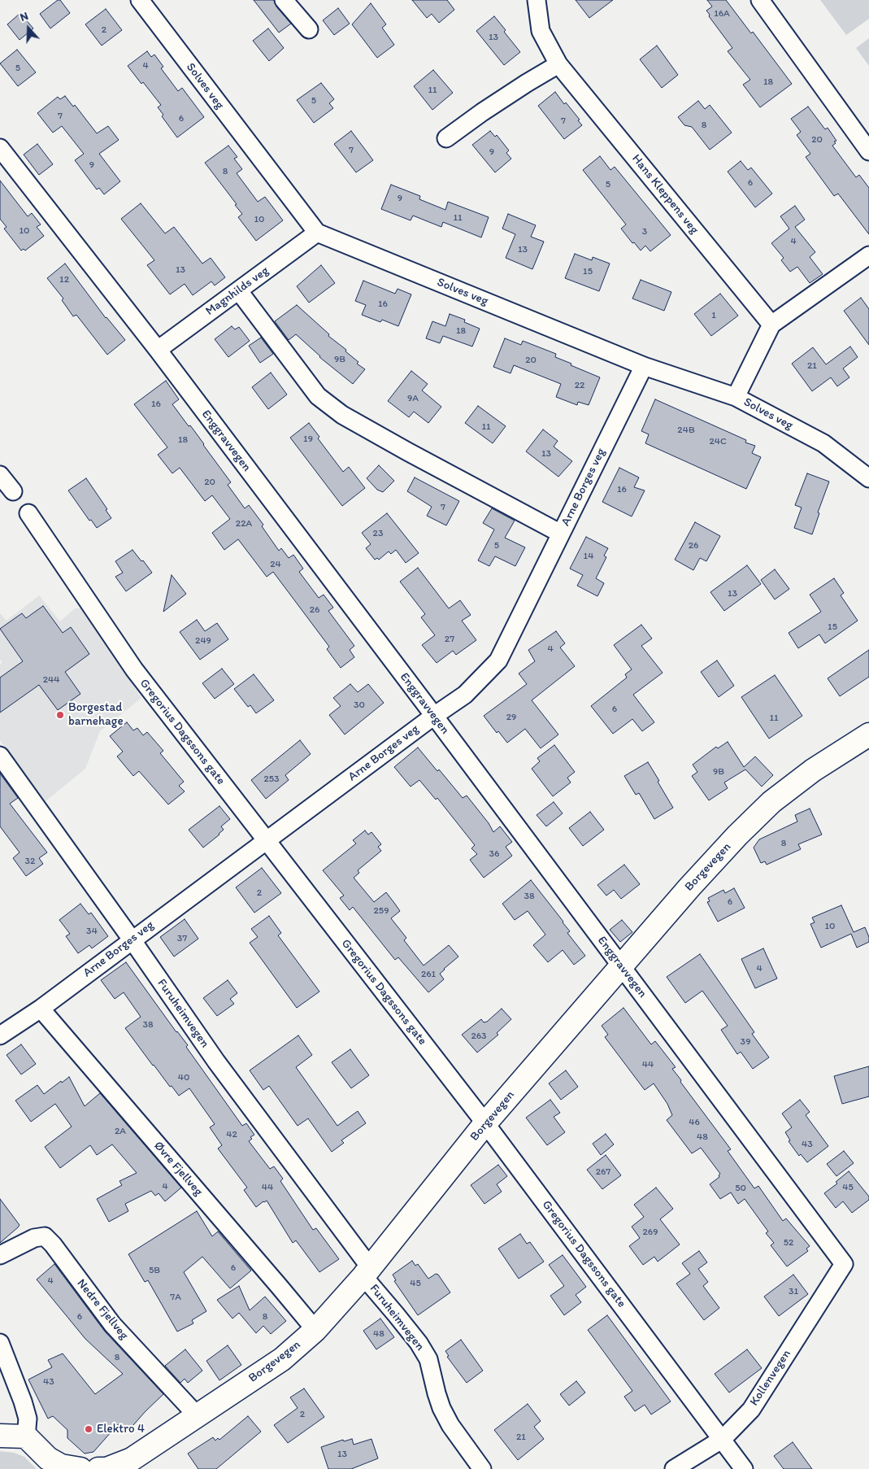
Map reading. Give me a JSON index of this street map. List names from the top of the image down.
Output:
{
  "streets": {
    "street": [
      "Solves veg",
      "Hans Kleppens veg",
      "Magnhilds veg",
      "Enggravvegen",
      "Arne Borges veg",
      "Gregorius Dagssons gate",
      "Borgevegen",
      "Furuheimvegen",
      "Øvre Fjellveg",
      "Nedre Fjellveg",
      "Kollenvegen"
    ]
  },
  "crossings": [
    ["Solves veg", "Magnhilds veg"],
    ["Solves veg", "Arne Borges veg"],
    ["Magnhilds veg", "Enggravvegen"],
    ["Enggravvegen", "Arne Borges veg"],
    ["Enggravvegen", "Borgevegen"],
    ["Enggravvegen", "Kollenvegen"],
    ["Arne Borges veg", "Gregorius Dagssons gate"],
    ["Arne Borges veg", "Furuheimvegen"],
    ["Arne Borges veg", "Øvre Fjellveg"],
    ["Gregorius Dagssons gate", "Borgevegen"],
    ["Gregorius Dagssons gate", "Kollenvegen"],
    ["Borgevegen", "Furuheimvegen"],
    ["Borgevegen", "Øvre Fjellveg"],
    ["Borgevegen", "Nedre Fjellveg"]
  ],
  "places": ["Borgestad barnehage", "Elektro 4"],
  "house_numbers": [
    "16A",
    "2",
    "13",
    "4",
    "5",
    "18",
    "11",
    "5",
    "7",
    "6",
    "7",
    "8",
    "20",
    "7",
    "9",
    "9",
    "8",
    "6",
    "5",
    "9",
    "11",
    "10",
    "10",
    "3",
    "4",
    "13",
    "13",
    "15",
    "12",
    "16",
    "1",
    "18",
    "9B",
    "20",
    "21",
    "22",
    "9A",
    "16",
    "11",
    "24B",
    "19",
    "18",
    "24C",
    "13",
    "20",
    "16",
    "7",
    "22A",
    "23",
    "5",
    "26",
    "14",
    "24",
    "13",
    "26",
    "15",
    "27",
    "249",
    "4",
    "244",
    "30",
    "6",
    "29",
    "11",
    "9B",
    "253",
    "8",
    "36",
    "32",
    "2",
    "38",
    "6",
    "259",
    "10",
    "34",
    "37",
    "4",
    "261",
    "38",
    "263",
    "39",
    "44",
    "40",
    "46",
    "2A",
    "42",
    "48",
    "43",
    "267",
    "4",
    "44",
    "45",
    "50",
    "269",
    "52",
    "6",
    "5B",
    "4",
    "45",
    "31",
    "7A",
    "6",
    "8",
    "48",
    "8",
    "43",
    "2",
    "21",
    "13"
  ],
  "north": "top"
}
